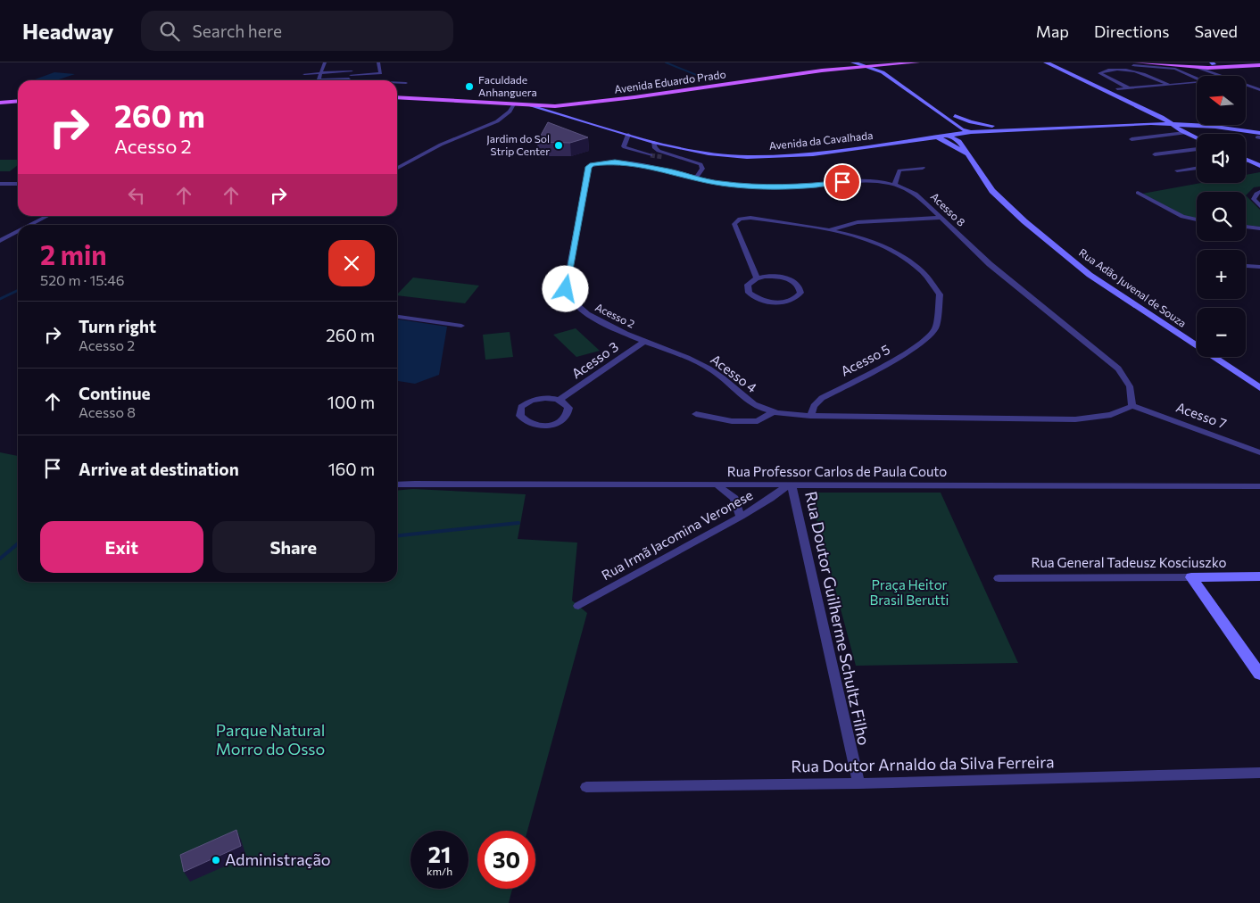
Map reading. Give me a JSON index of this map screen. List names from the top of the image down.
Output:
{
  "streets": {
    "main road": [
      "Avenida Eduardo Prado",
      "Avenida da Cavalhada",
      "Rua Adão Juvenal de Souza",
      "Rua General Tadeusz Kosciuszko"
    ],
    "street": [
      "Acesso 8",
      "Acesso 2",
      "Acesso 3",
      "Acesso 5",
      "Acesso 4",
      "Acesso 7",
      "Rua Professor Carlos de Paula Couto",
      "Rua Irmã Jacomina Veronese",
      "Rua Doutor Guilherme Schultz Filho",
      "Rua Doutor Arnaldo da Silva Ferreira"
    ]
  },
  "crossings": [
    ["Avenida Eduardo Prado", "Avenida da Cavalhada"],
    ["Avenida da Cavalhada", "Rua Adão Juvenal de Souza"],
    ["Acesso 8", "Acesso 2"],
    ["Acesso 8", "Acesso 7"],
    ["Acesso 2", "Acesso 3"],
    ["Acesso 2", "Acesso 4"],
    ["Acesso 3", "Acesso 4"],
    ["Acesso 5", "Acesso 4"],
    ["Rua Professor Carlos de Paula Couto", "Rua Irmã Jacomina Veronese"],
    ["Rua Professor Carlos de Paula Couto", "Rua Doutor Guilherme Schultz Filho"],
    ["Rua Irmã Jacomina Veronese", "Rua Doutor Guilherme Schultz Filho"],
    ["Rua Doutor Guilherme Schultz Filho", "Rua Doutor Arnaldo da Silva Ferreira"]
  ],
  "parks": ["Praça Heitor Brasil Berutti", "Parque Natural Morro do Osso"],
  "places": ["Faculdade Anhanguera", "Jardim do Sol Strip Center", "Administração"],
  "north": "left",
  "page": {
    "header": "Headway",
    "search": "Search here",
    "nav": ["Map", "Directions", "Saved"],
    "map_buttons": ["+", "−"],
    "turn": ["260 m", "Acesso 2"],
    "heading": ["2 min", "520 m · 15:46"],
    "list": [
      {
        "name": "Turn right",
        "note": "Acesso 2",
        "value": "260 m"
      },
      {
        "name": "Continue",
        "note": "Acesso 8",
        "value": "100 m"
      },
      {
        "name": "Arrive at destination",
        "value": "160 m"
      }
    ],
    "buttons": ["Exit", "Share"],
    "speed": "21 km/h",
    "limit": "30"
  }
}
